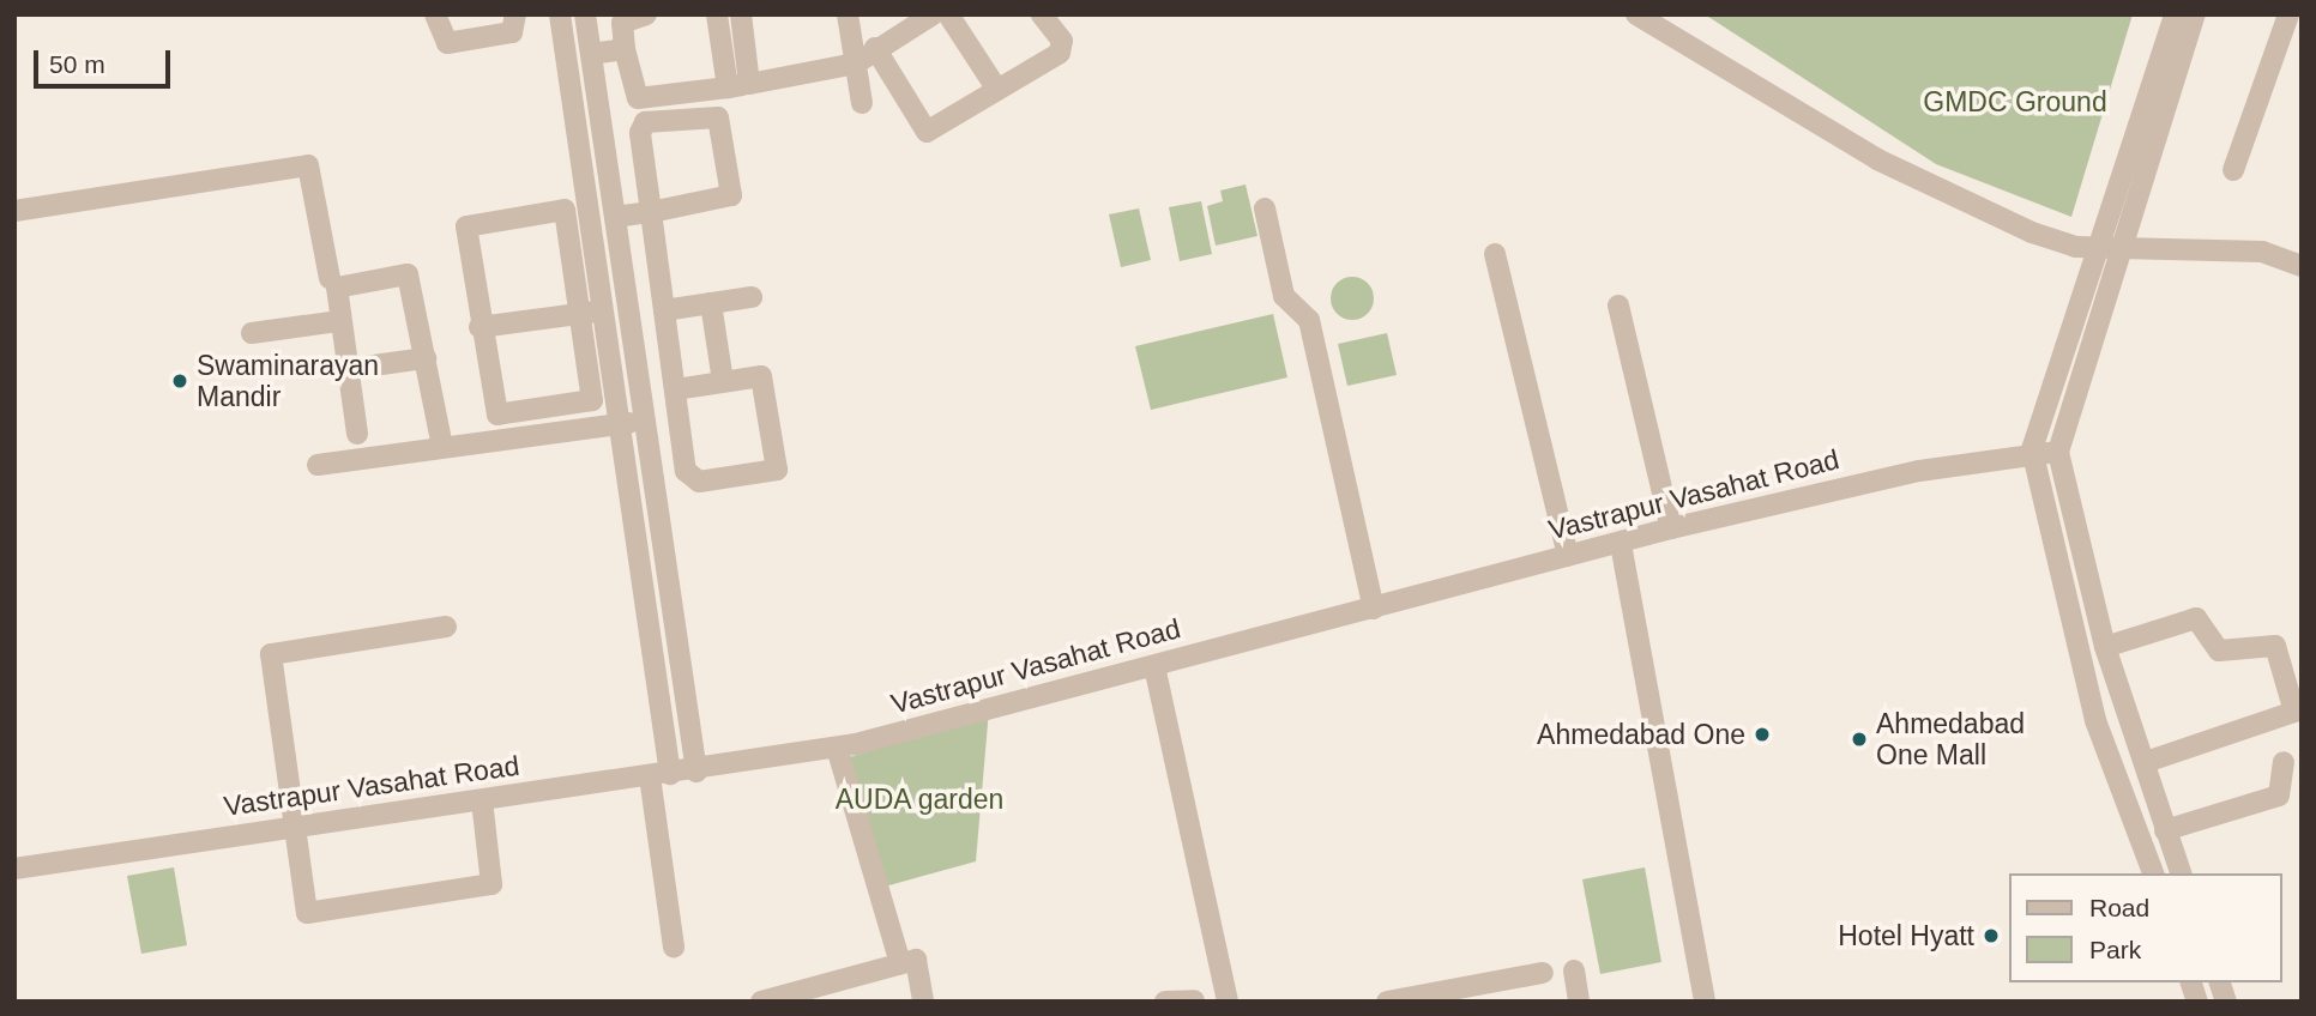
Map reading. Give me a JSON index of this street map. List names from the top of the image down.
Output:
{
  "streets": {
    "street": ["Vastrapur Vasahat Road"]
  },
  "parks": ["GMDC Ground", "AUDA garden"],
  "places": [
    "Swaminarayan Mandir",
    "Ahmedabad One",
    "Ahmedabad One Mall",
    "Hotel Hyatt"
  ],
  "legend": ["Road", "Park"],
  "scale_bar": "50 m"
}
